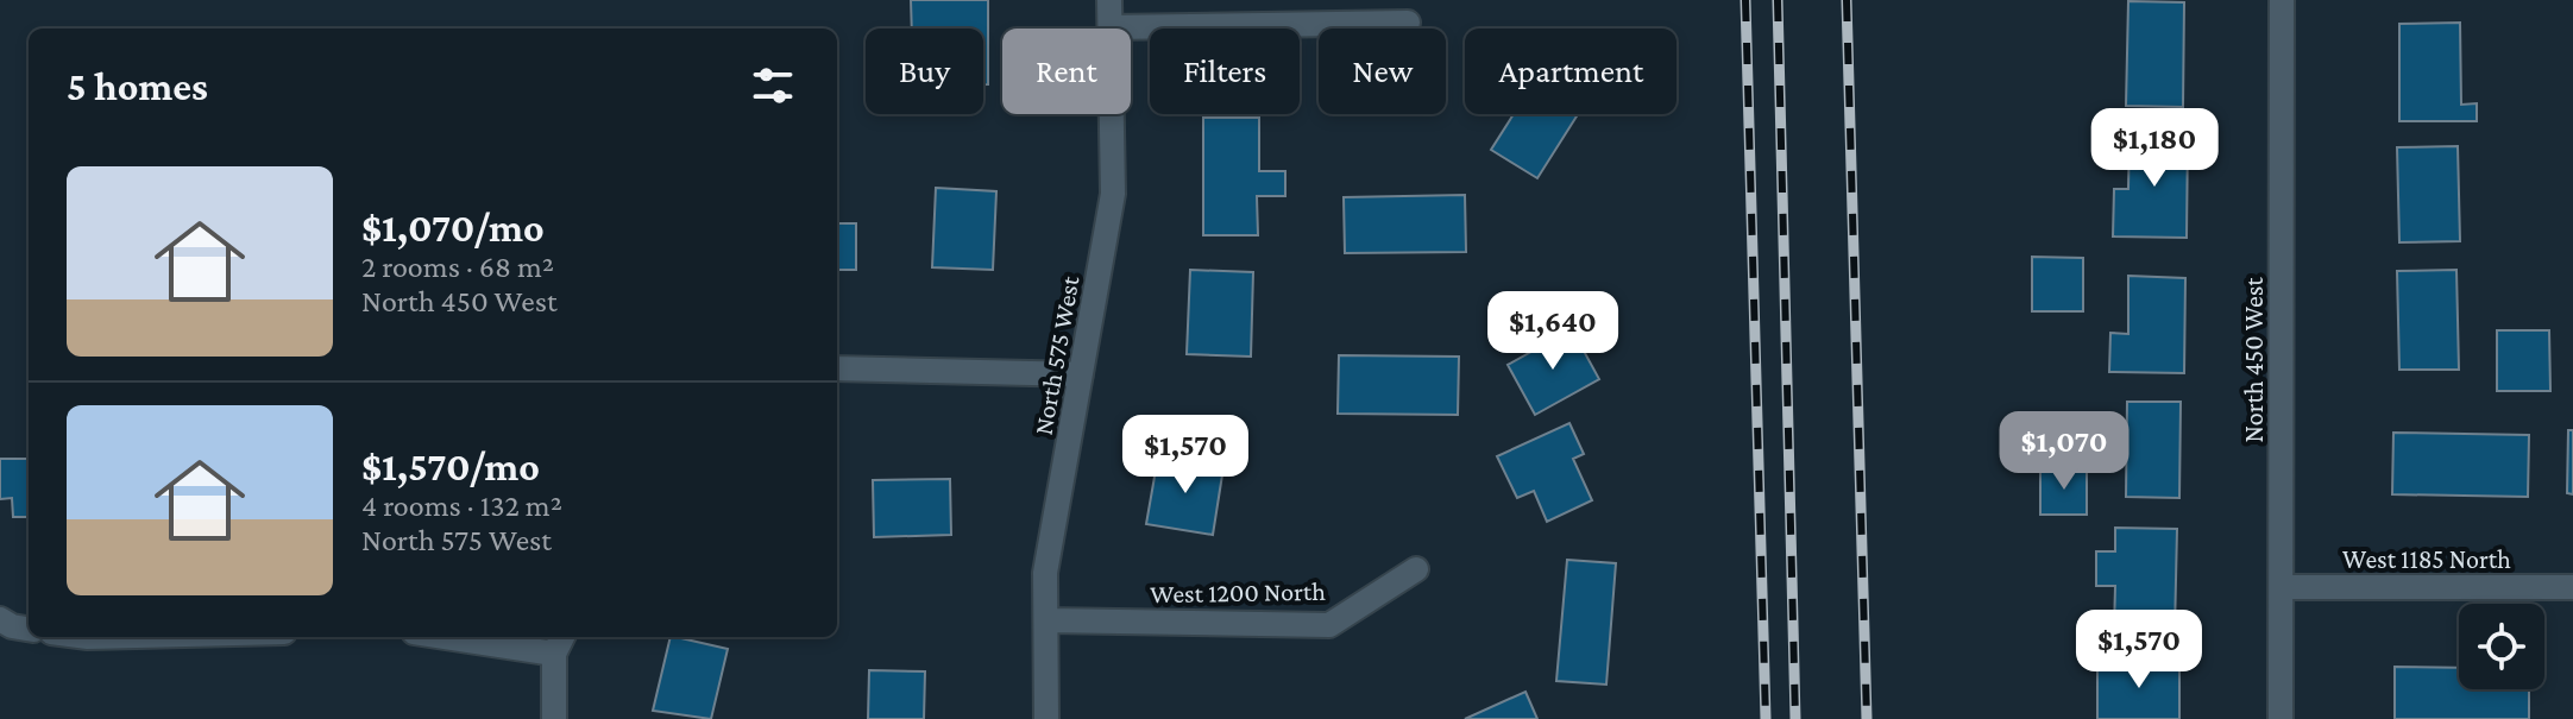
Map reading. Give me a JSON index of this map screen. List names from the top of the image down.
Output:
{
  "streets": {
    "street": [
      "North 575 West",
      "North 450 West",
      "West 1185 North",
      "West 1200 North"
    ]
  },
  "crossings": [
    ["North 575 West", "West 1200 North"],
    ["North 450 West", "West 1185 North"]
  ],
  "page": {
    "chip": [
      "Buy",
      "Rent",
      "Filters",
      "New",
      "Apartment"
    ],
    "heading": "5 homes",
    "price": [
      "$1,180",
      "$1,640",
      "$1,070",
      "$1,570",
      "$1,570"
    ],
    "list": [
      {
        "name": "$1,070/mo",
        "note": "2 rooms · 68 m² · North 450 West"
      },
      {
        "name": "$1,570/mo",
        "note": "4 rooms · 132 m² · North 575 West"
      }
    ]
  }
}
